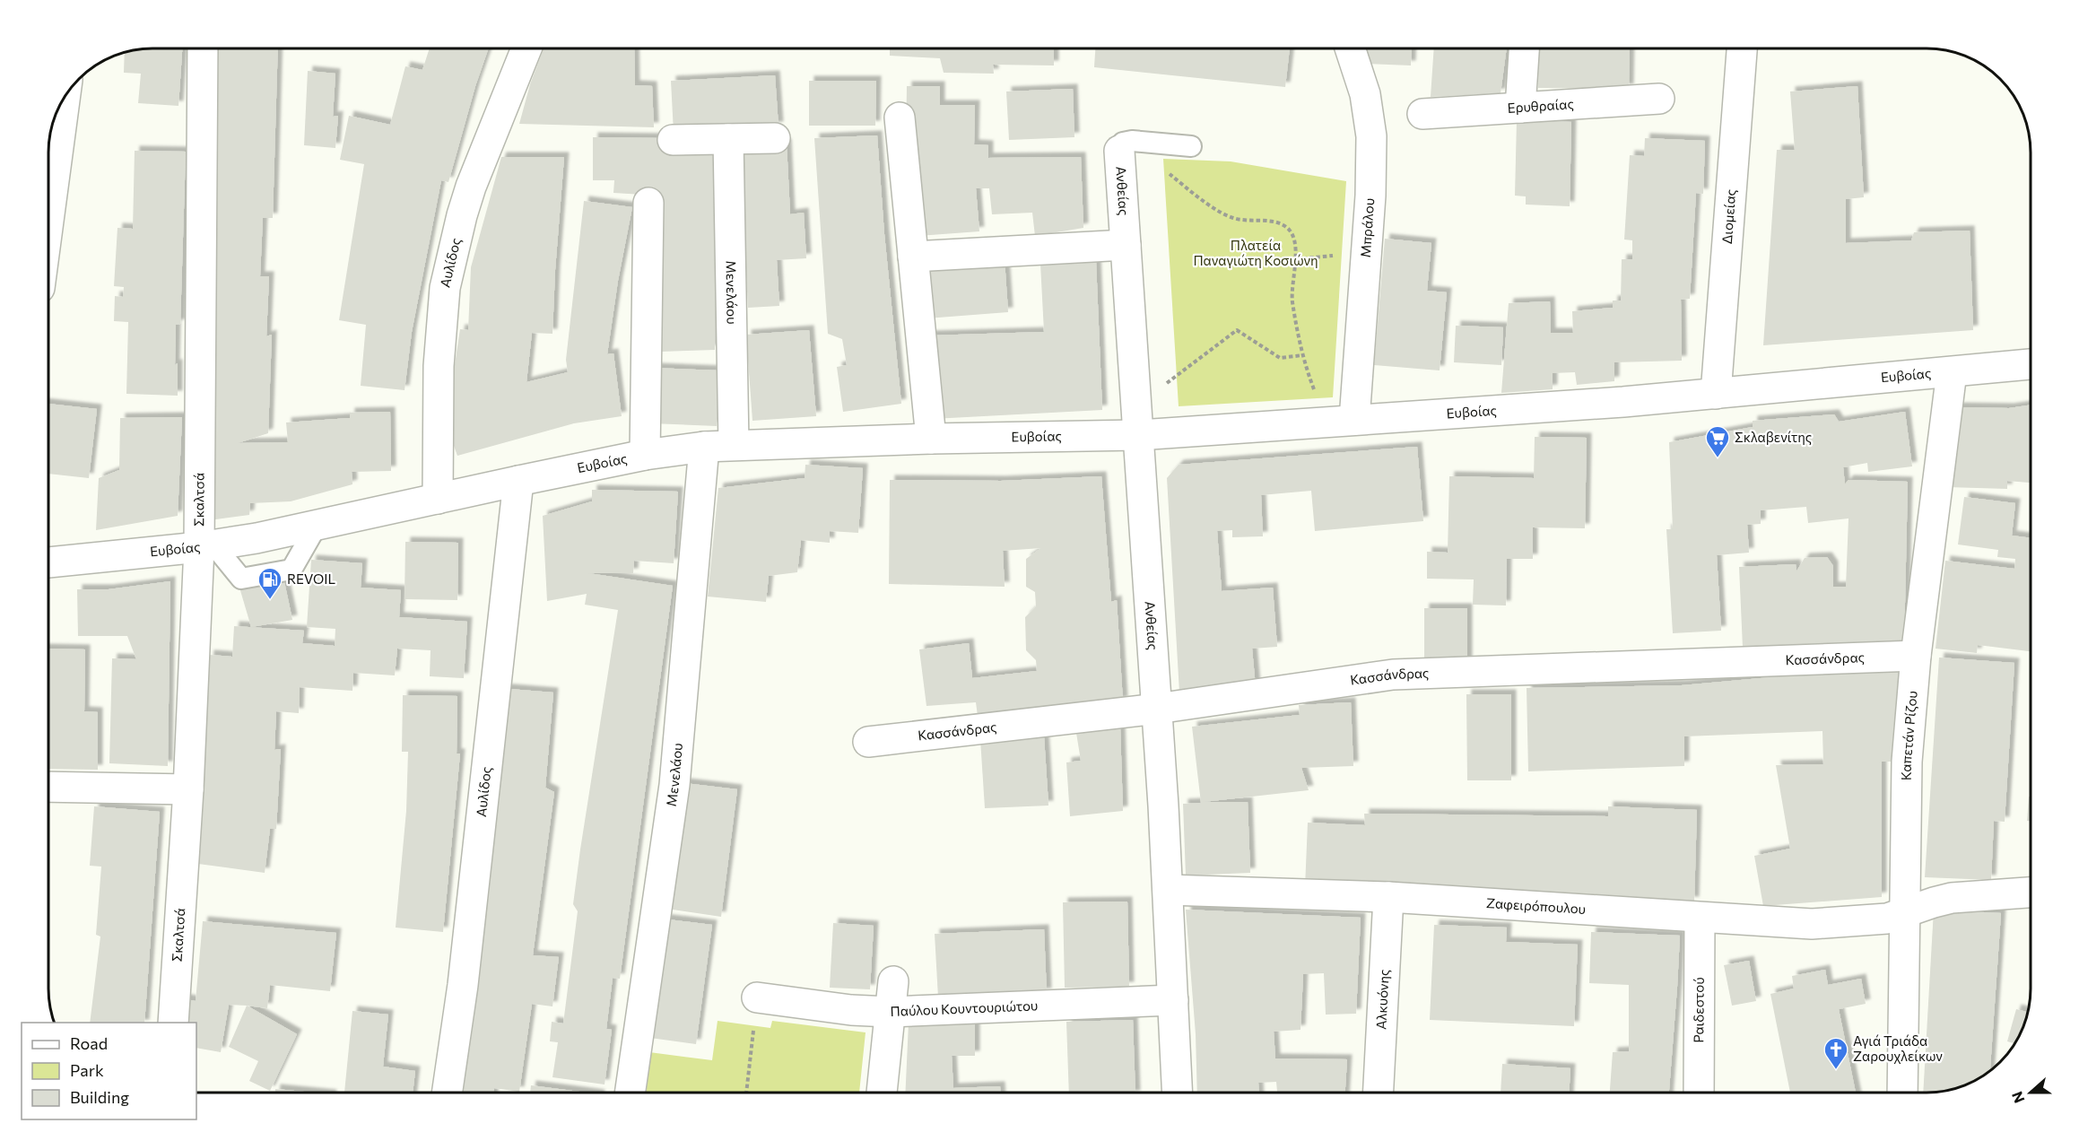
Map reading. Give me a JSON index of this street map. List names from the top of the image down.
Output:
{
  "streets": {
    "street": [
      "Ερυθραίας",
      "Ανθείας",
      "Διομείας",
      "Μπράλου",
      "Αυλίδος",
      "Μενελάου",
      "Ευβοίας",
      "Σκαλτσά",
      "Κασσάνδρας",
      "Καπετάν Ρίζου",
      "Ζαφειρόπουλου",
      "Αλκυόνης",
      "Παύλου Κουντουριώτου",
      "Ραιδεστού"
    ]
  },
  "crossings": [
    ["Ανθείας", "Ευβοίας"],
    ["Ανθείας", "Κασσάνδρας"],
    ["Ανθείας", "Ζαφειρόπουλου"],
    ["Ανθείας", "Παύλου Κουντουριώτου"],
    ["Διομείας", "Ευβοίας"],
    ["Μπράλου", "Ευβοίας"],
    ["Αυλίδος", "Ευβοίας"],
    ["Μενελάου", "Ευβοίας"],
    ["Ευβοίας", "Σκαλτσά"],
    ["Ευβοίας", "Καπετάν Ρίζου"],
    ["Κασσάνδρας", "Καπετάν Ρίζου"],
    ["Καπετάν Ρίζου", "Ζαφειρόπουλου"],
    ["Ζαφειρόπουλου", "Αλκυόνης"],
    ["Ζαφειρόπουλου", "Ραιδεστού"]
  ],
  "parks": ["Πλατεία Παναγιώτη Κοσιώνη"],
  "places": {
    "supermarket": ["Σκλαβενίτης"],
    "fuel station": ["REVOIL"],
    "church": ["Αγιά Τριάδα Ζαρουχλείκων"]
  },
  "legend": ["Road", "Park", "Building"],
  "north": "left"
}
